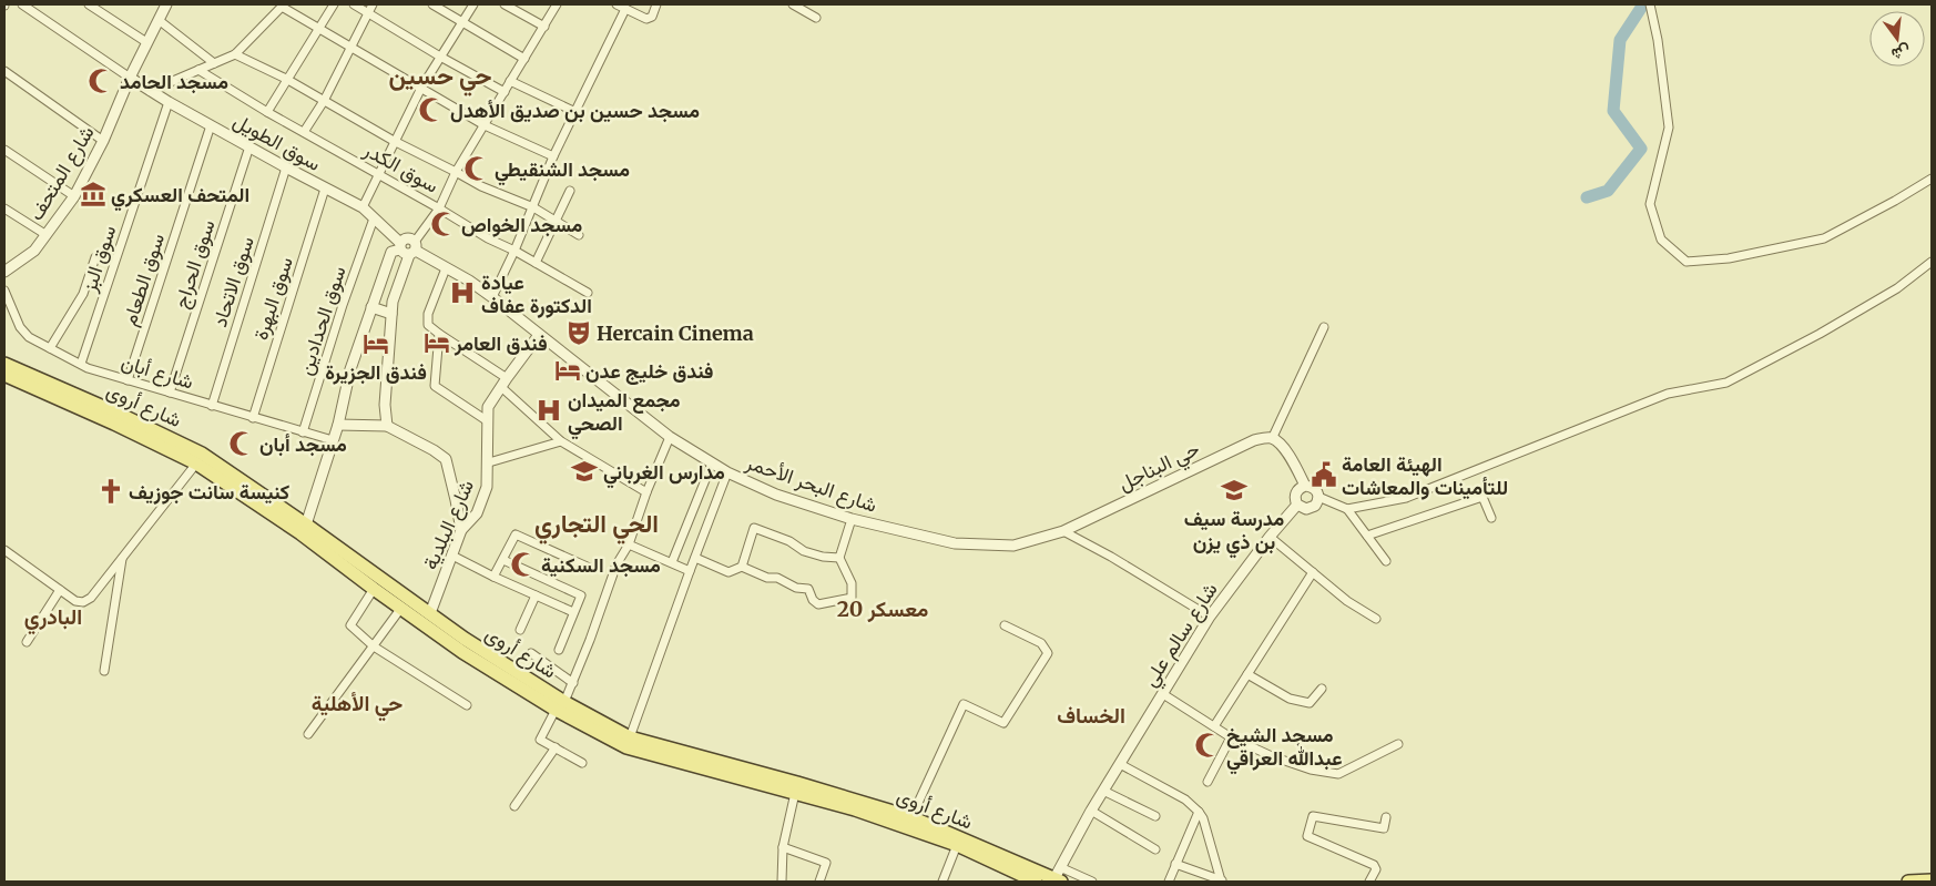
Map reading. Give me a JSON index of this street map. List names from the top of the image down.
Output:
{
  "streets": {
    "main road": ["شارع أروى"],
    "street": [
      "سوق الطويل",
      "سوق الكدر",
      "شارع المتحف",
      "سوق البز",
      "سوق الحراج",
      "سوق الطعام",
      "سوق الاتحاد",
      "سوق البهرة",
      "سوق الحدادين",
      "شارع أبان",
      "حي البناجل",
      "شارع البحر الأحمر",
      "شارع البلدية",
      "شارع سالم علي"
    ]
  },
  "crossings": [
    ["سوق الطويل", "شارع المتحف"],
    ["سوق الطويل", "سوق البز"],
    ["سوق الطويل", "سوق الحراج"],
    ["سوق الطويل", "سوق الطعام"],
    ["سوق الطويل", "سوق الاتحاد"],
    ["سوق الطويل", "سوق البهرة"],
    ["سوق الطويل", "سوق الحدادين"],
    ["سوق الطويل", "شارع البحر الأحمر"],
    ["سوق البز", "شارع أبان"],
    ["سوق الحراج", "شارع أبان"],
    ["سوق الطعام", "شارع أبان"],
    ["سوق الاتحاد", "شارع أبان"],
    ["سوق البهرة", "شارع أبان"],
    ["سوق الحدادين", "شارع أبان"],
    ["شارع أروى", "شارع البلدية"],
    ["شارع أروى", "شارع سالم علي"],
    ["حي البناجل", "شارع البحر الأحمر"],
    ["شارع البحر الأحمر", "شارع البلدية"]
  ],
  "districts": [
    "حي حسين",
    "الحي التجاري",
    "معسكر 20",
    "البادري",
    "حي الأهلية",
    "الخساف"
  ],
  "places": {
    "mosque": [
      "مسجد الحامد",
      "مسجد حسين بن صديق الأهدل",
      "مسجد الشنقيطي",
      "مسجد الخواص",
      "مسجد أبان",
      "مسجد السكنية",
      "مسجد الشيخ عبدالله العراقي"
    ],
    "museum": ["المتحف العسكري"],
    "hospital": ["عيادة الدكتورة عفاف", "مجمع الميدان الصحي"],
    "theatre": ["Hercain Cinema"],
    "hotel": ["فندق العامر", "فندق الجزيرة", "فندق خليج عدن"],
    "school or university": ["مدارس الغرباني", "مدرسة سيف بن ذي يزن"],
    "public building": ["الهيئة العامة للتأمينات والمعاشات"],
    "church": ["كنيسة سانت جوزيف"]
  },
  "north": "bottom"
}
